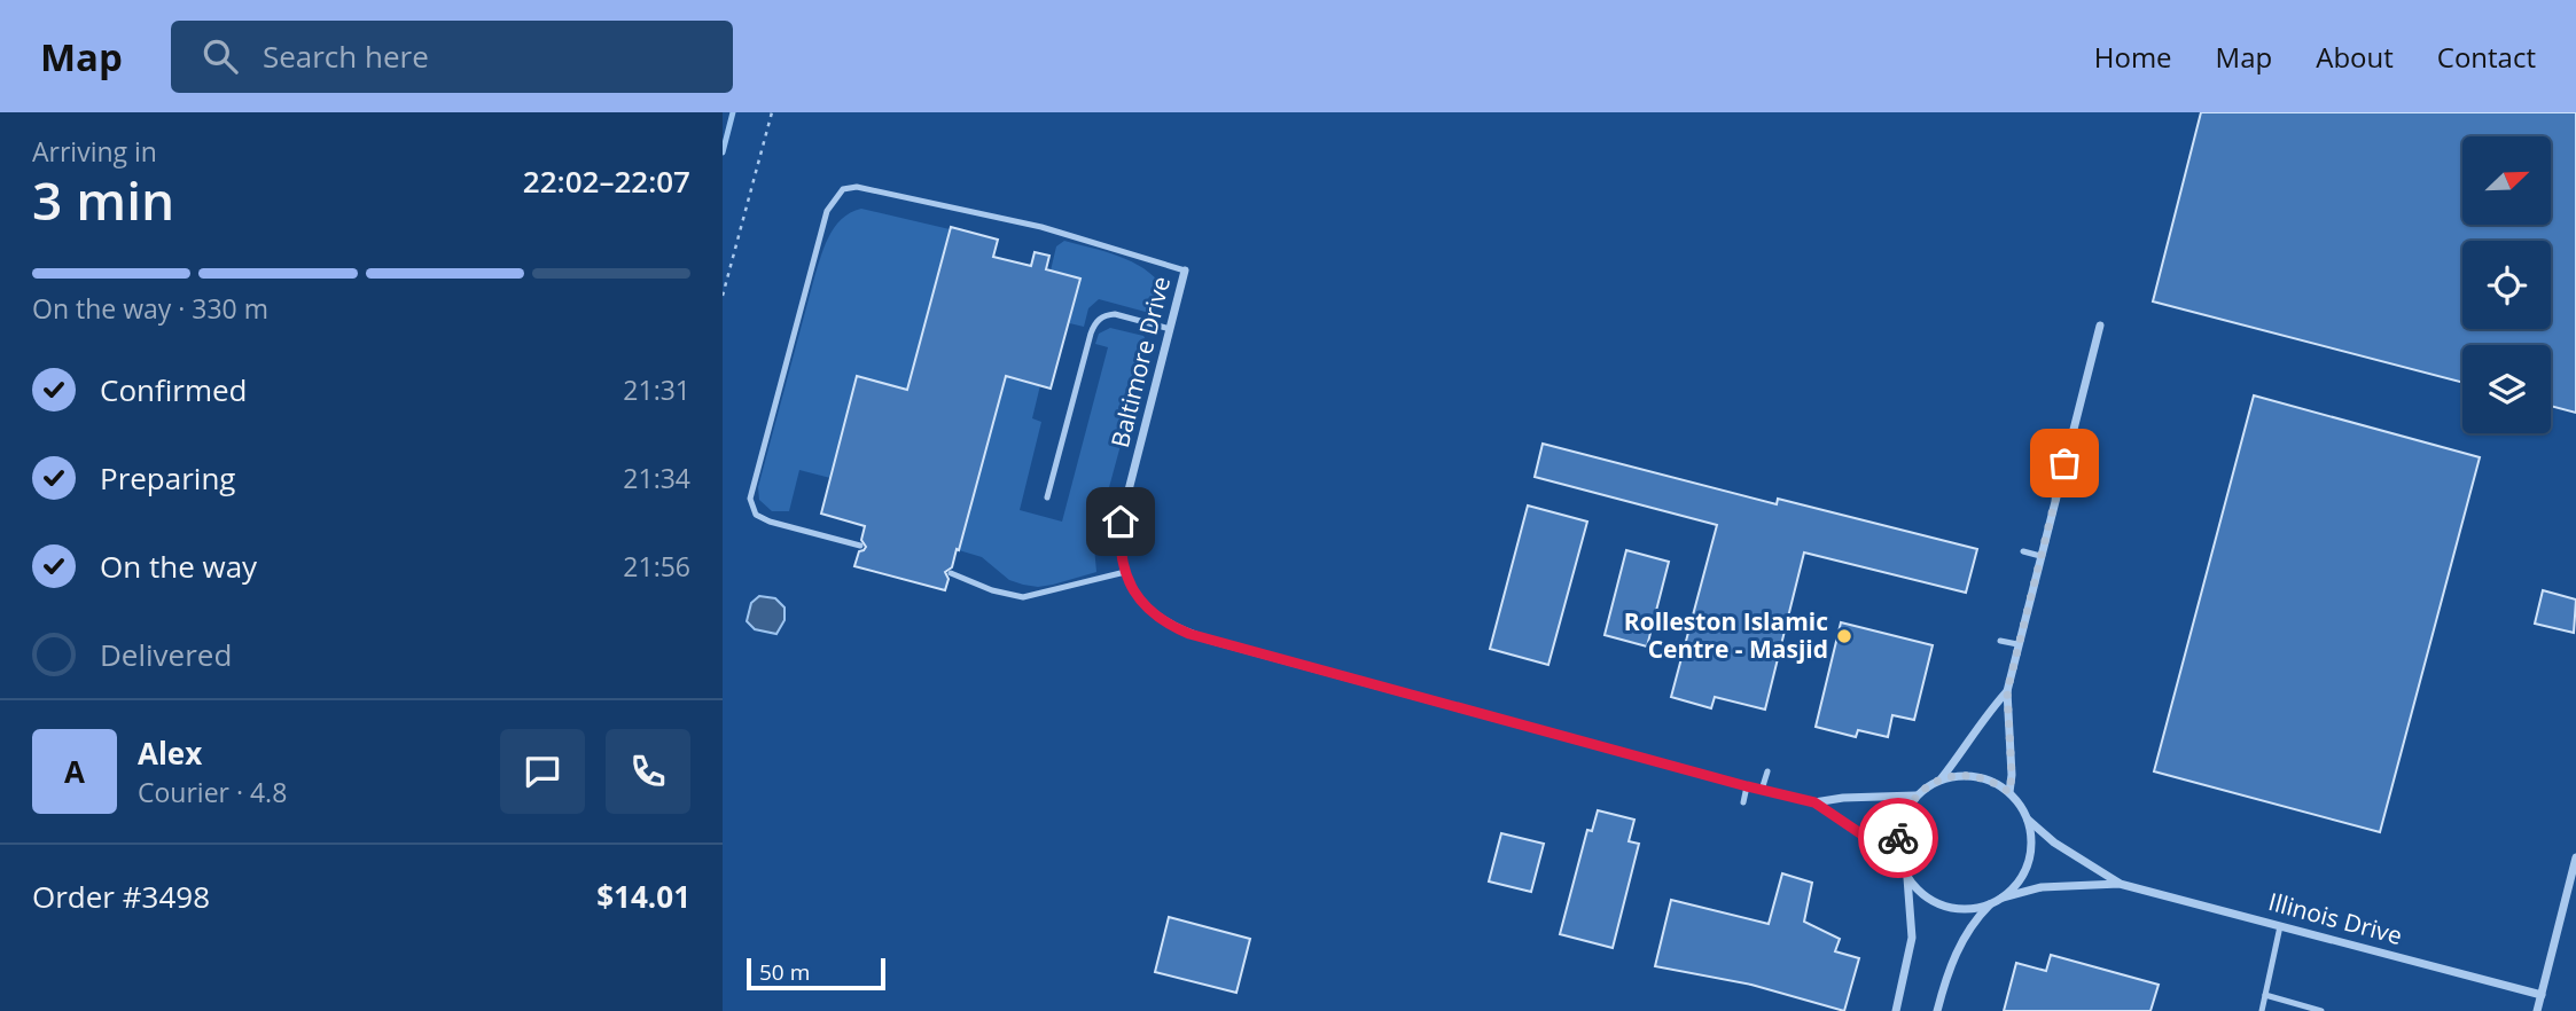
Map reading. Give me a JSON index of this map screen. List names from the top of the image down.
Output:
{
  "streets": {
    "street": ["Baltimore Drive", "Illinois Drive"]
  },
  "places": ["Rolleston Islamic Centre - Masjid"],
  "scale_bar": "50 m",
  "north": "top right",
  "page": {
    "header": "Map",
    "search": "Search here",
    "nav": [
      "Home",
      "Map",
      "About",
      "Contact"
    ],
    "heading": ["3 min", "Arriving in", "22:02–22:07"],
    "panel": [
      "Alex",
      "Courier · 4.8",
      "Order #3498",
      "$14.01"
    ],
    "bar": "On the way · 330 m",
    "list": [
      ["Confirmed", "21:31"],
      ["Preparing", "21:34"],
      ["On the way", "21:56"],
      "Delivered"
    ],
    "round": "A",
    "scale": "50 m"
  }
}
